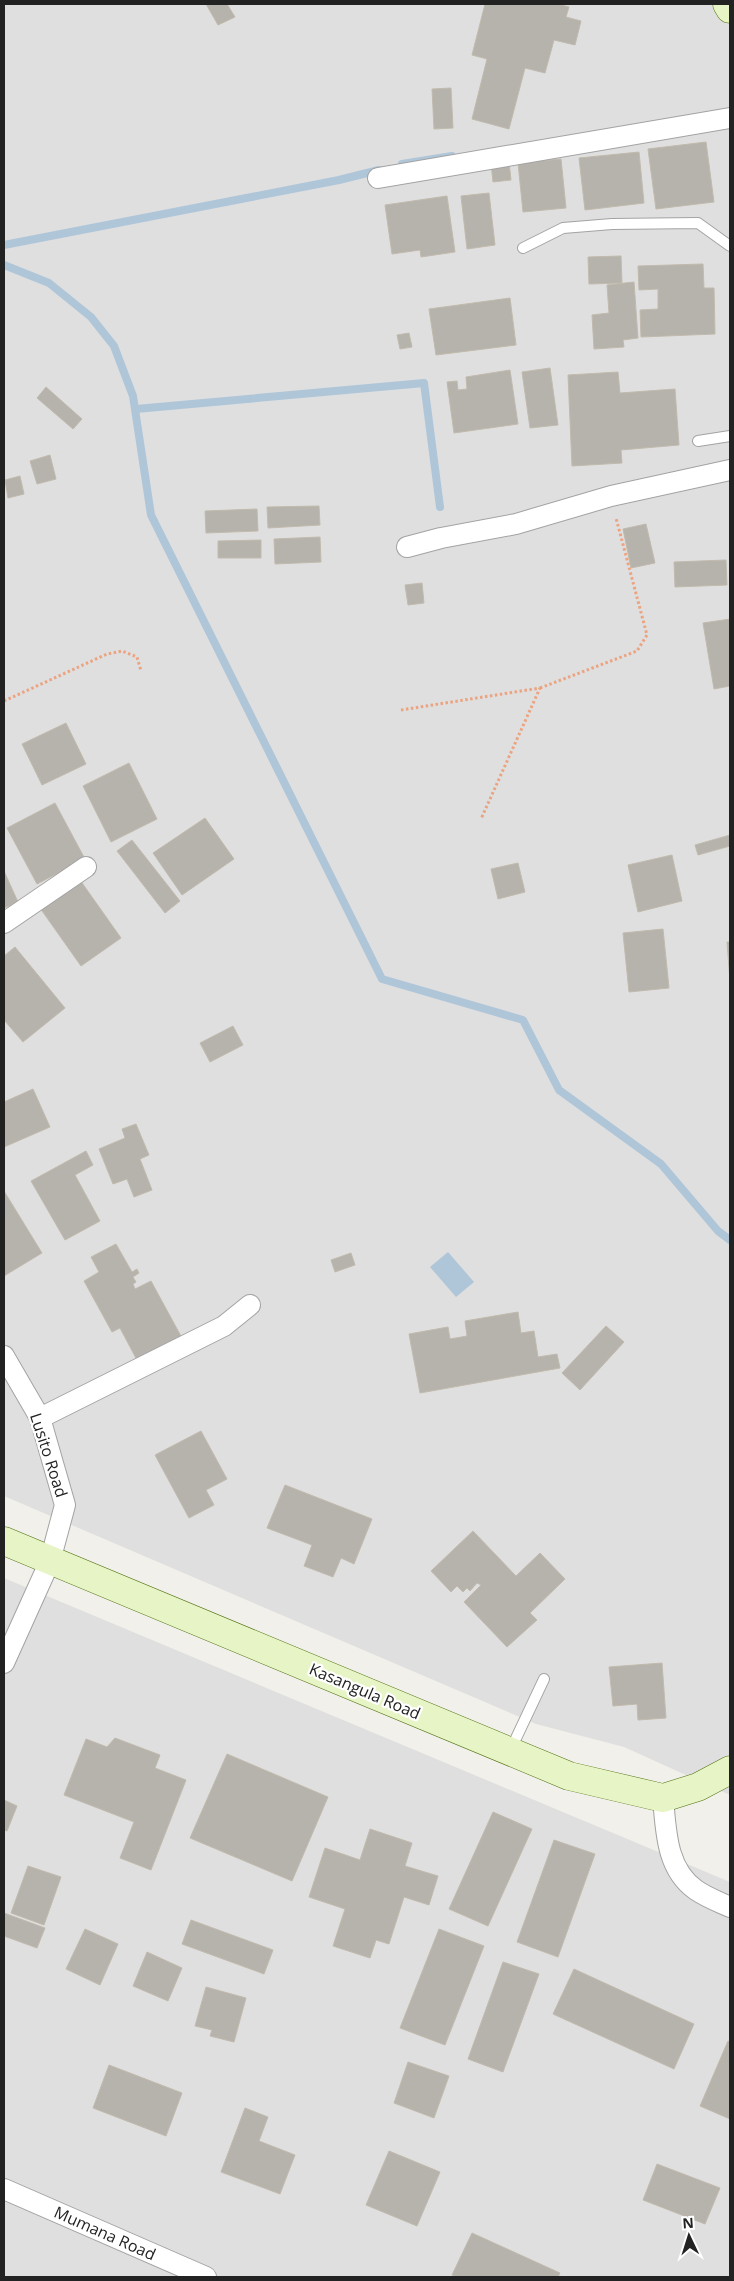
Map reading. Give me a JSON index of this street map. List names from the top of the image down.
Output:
{
  "streets": {
    "main road": ["Kasangula Road"],
    "street": ["Lusito Road", "Mumana Road"]
  },
  "crossings": [
    ["Lusito Road", "Kasangula Road"]
  ],
  "north": "top"
}
